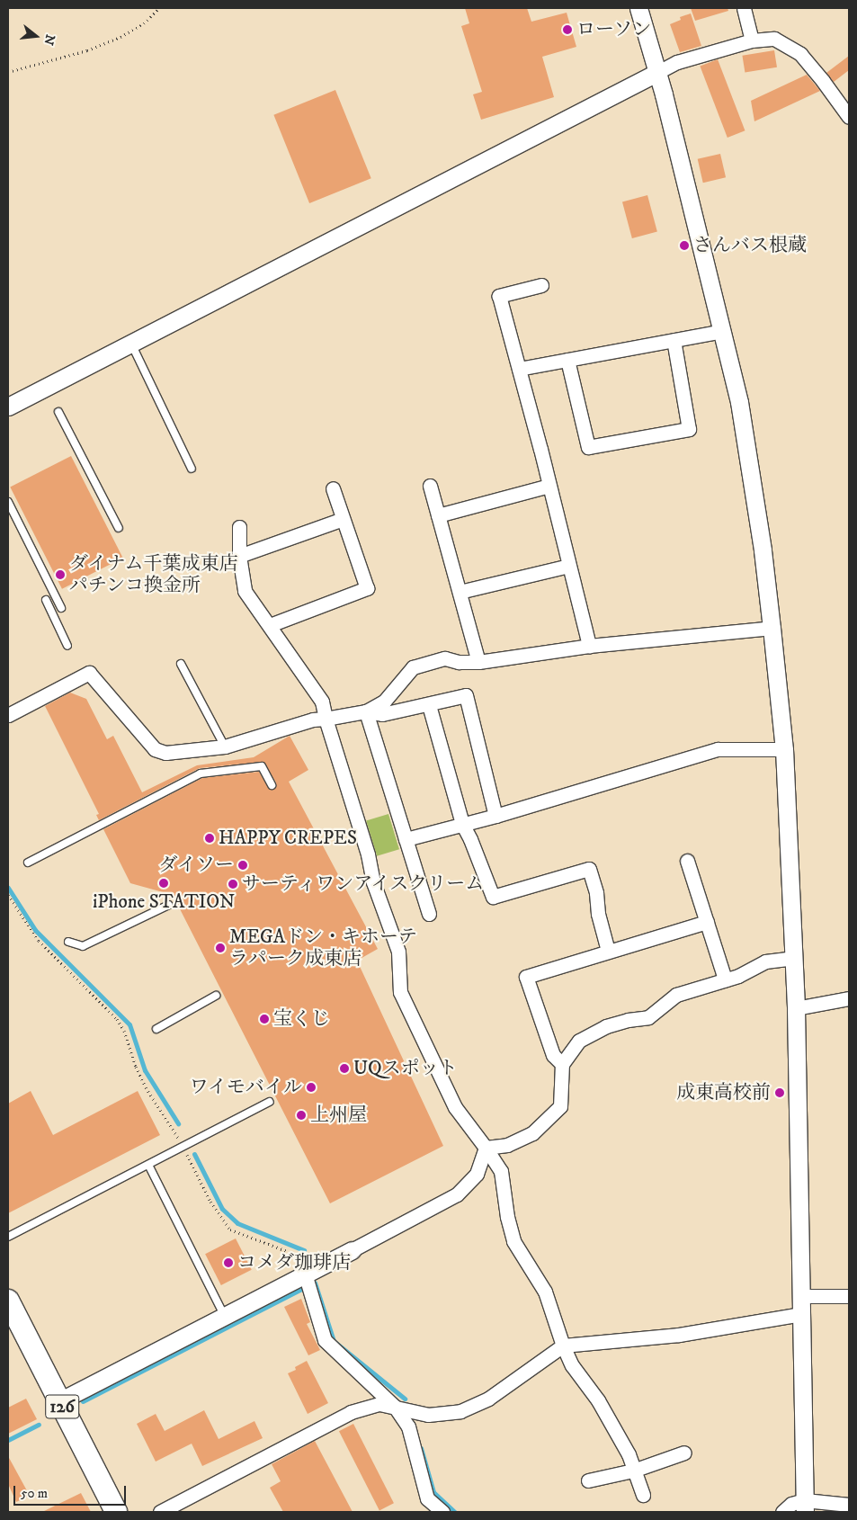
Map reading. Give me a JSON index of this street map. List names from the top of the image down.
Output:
{
  "streets": {
    "highway": ["126"]
  },
  "places": [
    "ローソン",
    "さんバス根蔵",
    "ダイナム千葉成東店 パチンコ換金所",
    "HAPPY CREPES",
    "ダイソー",
    "iPhone STATION",
    "サーティワンアイスクリーム",
    "MEGAドン・キホーテ ラパーク成東店",
    "宝くじ",
    "UQスポット",
    "ワイモバイル",
    "成東高校前",
    "上州屋",
    "コメダ珈琲店"
  ],
  "scale_bar": "50 m",
  "north": "right"
}
